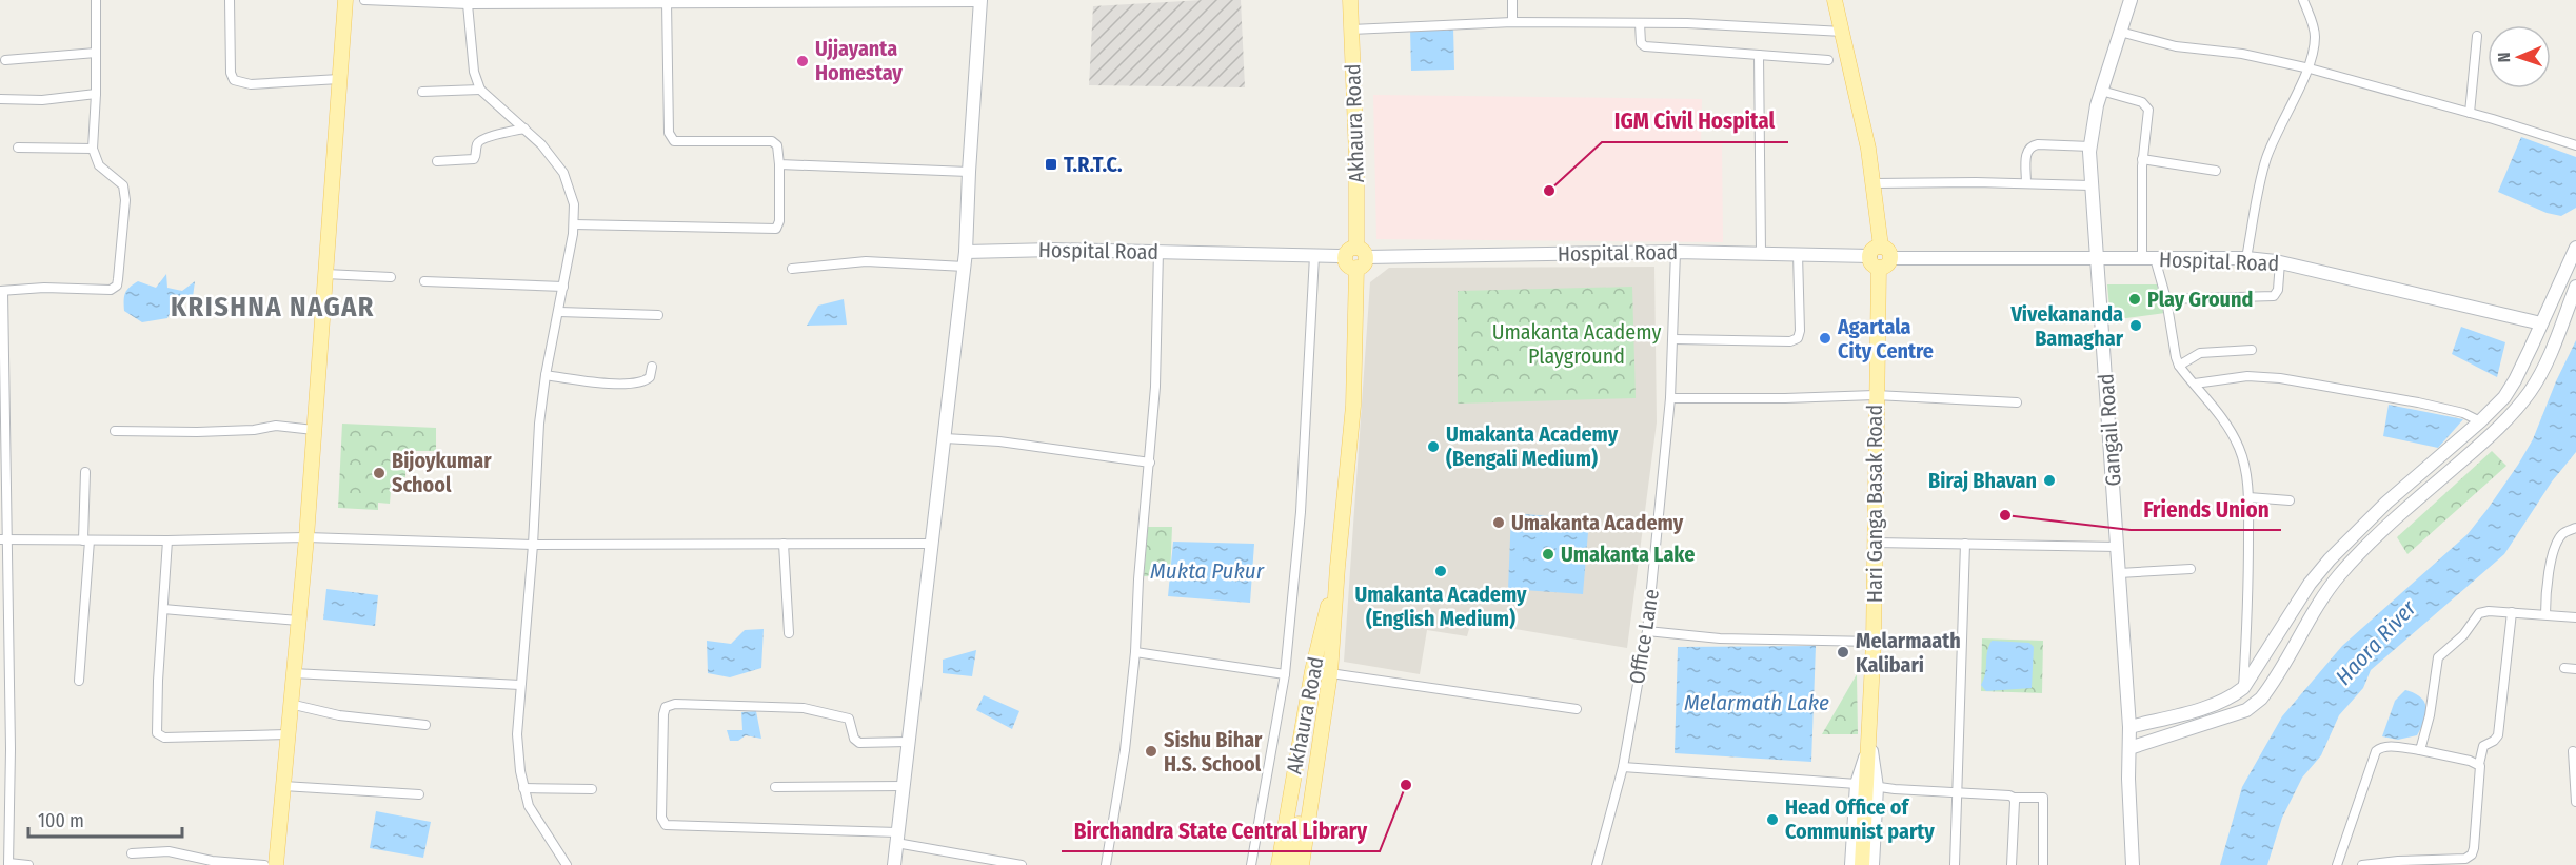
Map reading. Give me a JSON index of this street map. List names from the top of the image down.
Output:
{
  "streets": {
    "main road": ["Akhaura Road", "Hari Ganga Basak Road"],
    "street": ["Hospital Road", "Gangail Road", "Office Lane"]
  },
  "crossings": [
    ["Akhaura Road", "Hospital Road"],
    ["Hospital Road", "Gangail Road"],
    ["Hospital Road", "Hari Ganga Basak Road"],
    ["Hospital Road", "Office Lane"]
  ],
  "districts": ["KRISHNA NAGAR"],
  "water": ["Mukta Pukur", "Haora River", "Melarmath Lake"],
  "parks": ["Umakanta Academy Playground"],
  "places": {
    "other": [
      "Ujjayanta Homestay",
      "IGM Civil Hospital",
      "Play Ground",
      "Vivekananda Bamaghar",
      "Agartala City Centre",
      "Umakanta Academy (Bengali Medium)",
      "Bijoykumar School",
      "Biraj Bhavan",
      "Friends Union",
      "Umakanta Academy",
      "Umakanta Lake",
      "Umakanta Academy (English Medium)",
      "Melarmaath Kalibari",
      "Sishu Bihar H.S. School",
      "Birchandra State Central Library",
      "Head Office of Communist party"
    ],
    "transit": ["T.R.T.C."]
  },
  "scale_bar": "100 m",
  "north": "left"
}
